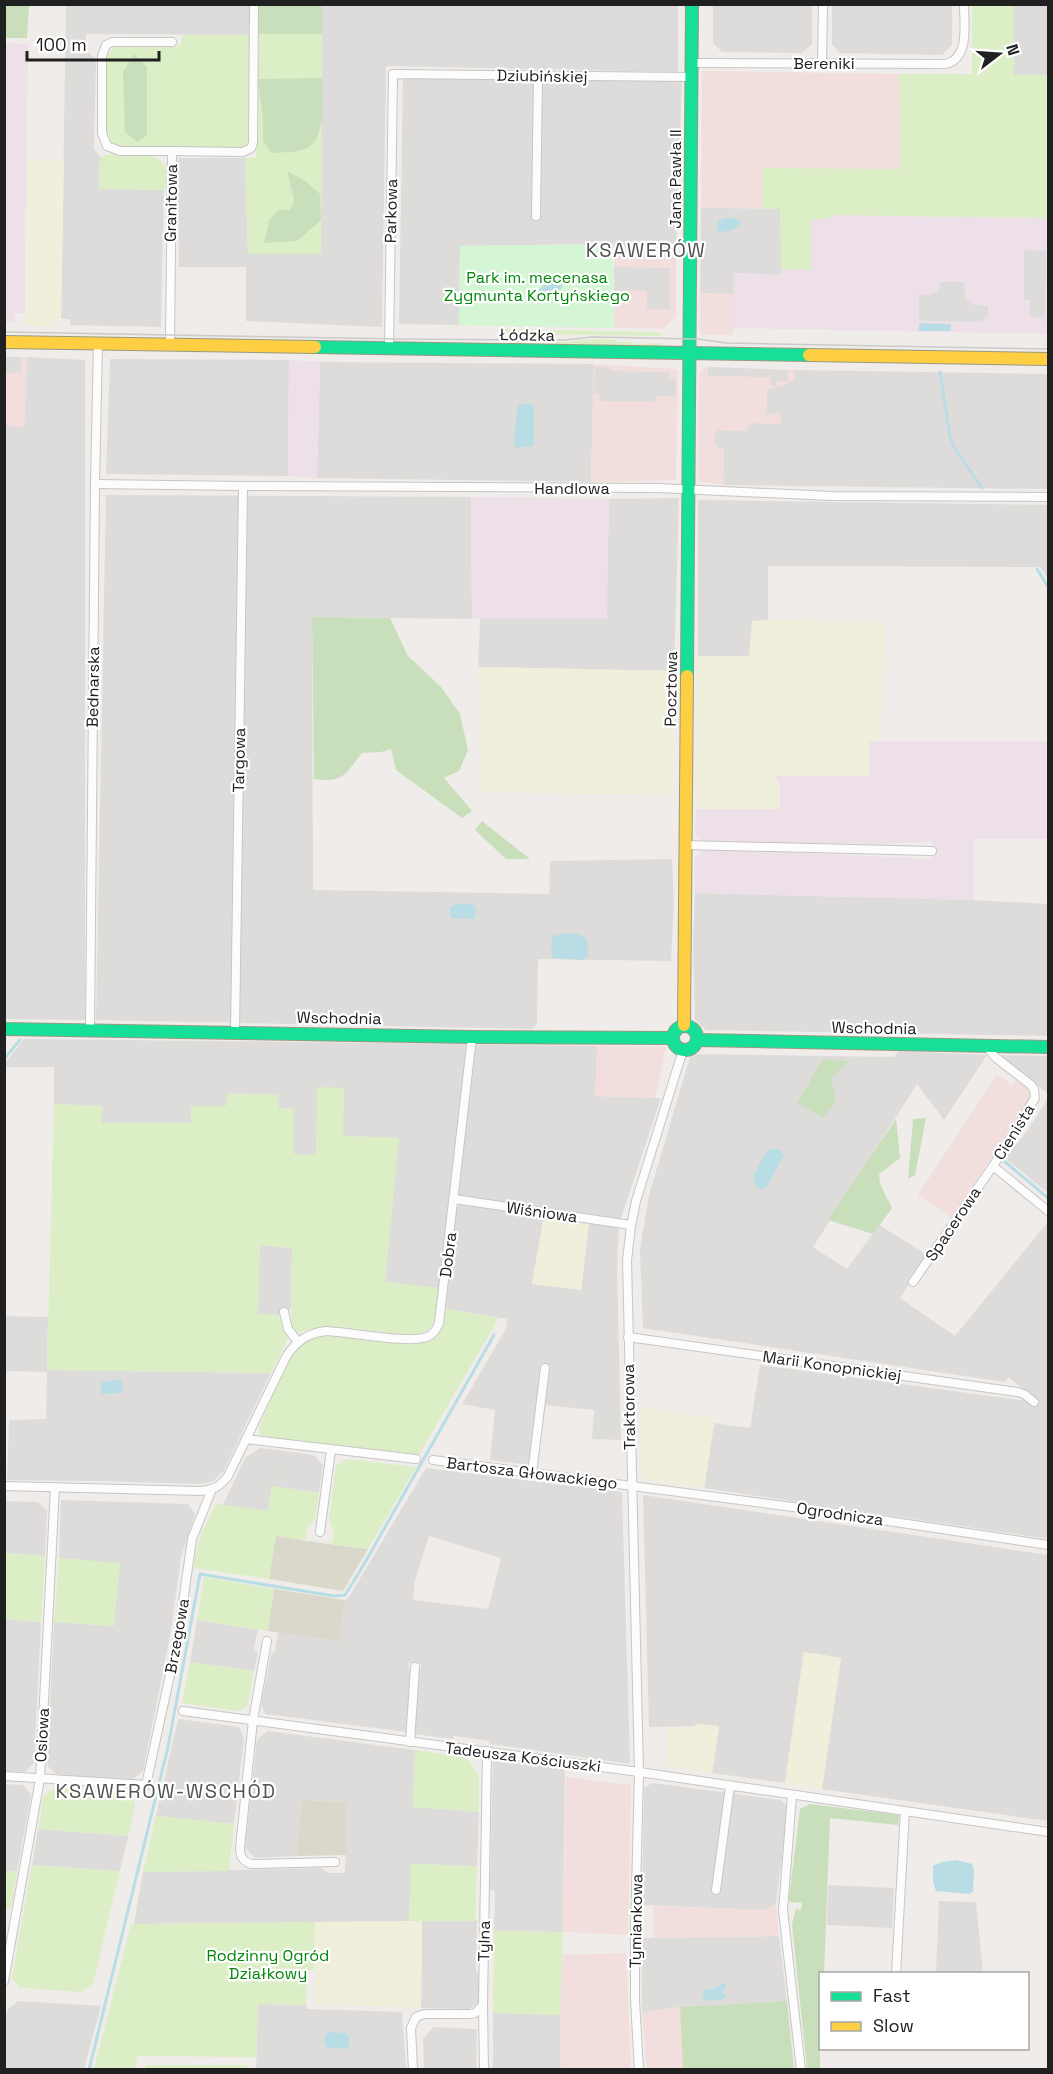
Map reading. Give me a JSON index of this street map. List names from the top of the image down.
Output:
{
  "streets": {
    "street": [
      "Bereniki",
      "Dziubińskiej",
      "Jana Pawła II",
      "Granitowa",
      "Parkowa",
      "Łódzka",
      "Handlowa",
      "Bednarska",
      "Pocztowa",
      "Targowa",
      "Wschodnia",
      "Cienista",
      "Wiśniowa",
      "Spacerowa",
      "Dobra",
      "Marii Konopnickiej",
      "Traktorowa",
      "Bartosza Głowackiego",
      "Ogrodnicza",
      "Brzegowa",
      "Osiowa",
      "Tadeusza Kościuszki",
      "Tymiankowa",
      "Tylna"
    ]
  },
  "crossings": [
    ["Bereniki", "Jana Pawła II"],
    ["Dziubińskiej", "Jana Pawła II"],
    ["Dziubińskiej", "Parkowa"],
    ["Jana Pawła II", "Łódzka"],
    ["Jana Pawła II", "Pocztowa"],
    ["Granitowa", "Łódzka"],
    ["Parkowa", "Łódzka"],
    ["Łódzka", "Bednarska"],
    ["Łódzka", "Pocztowa"],
    ["Handlowa", "Bednarska"],
    ["Handlowa", "Pocztowa"],
    ["Handlowa", "Targowa"],
    ["Bednarska", "Wschodnia"],
    ["Pocztowa", "Wschodnia"],
    ["Pocztowa", "Traktorowa"],
    ["Targowa", "Wschodnia"],
    ["Wschodnia", "Cienista"],
    ["Wschodnia", "Dobra"],
    ["Wschodnia", "Traktorowa"],
    ["Cienista", "Spacerowa"],
    ["Wiśniowa", "Dobra"],
    ["Wiśniowa", "Traktorowa"],
    ["Marii Konopnickiej", "Traktorowa"],
    ["Traktorowa", "Bartosza Głowackiego"],
    ["Traktorowa", "Ogrodnicza"],
    ["Traktorowa", "Tadeusza Kościuszki"],
    ["Traktorowa", "Tymiankowa"],
    ["Bartosza Głowackiego", "Ogrodnicza"],
    ["Brzegowa", "Osiowa"],
    ["Tadeusza Kościuszki", "Tymiankowa"],
    ["Tadeusza Kościuszki", "Tylna"]
  ],
  "districts": ["KSAWERÓW", "KSAWERÓW-WSCHÓD"],
  "parks": ["Park im. mecenasa Zygmunta Kortyńskiego", "Rodzinny Ogród Działkowy"],
  "legend": ["Fast", "Slow"],
  "scale_bar": "100 m",
  "north": "right"
}
